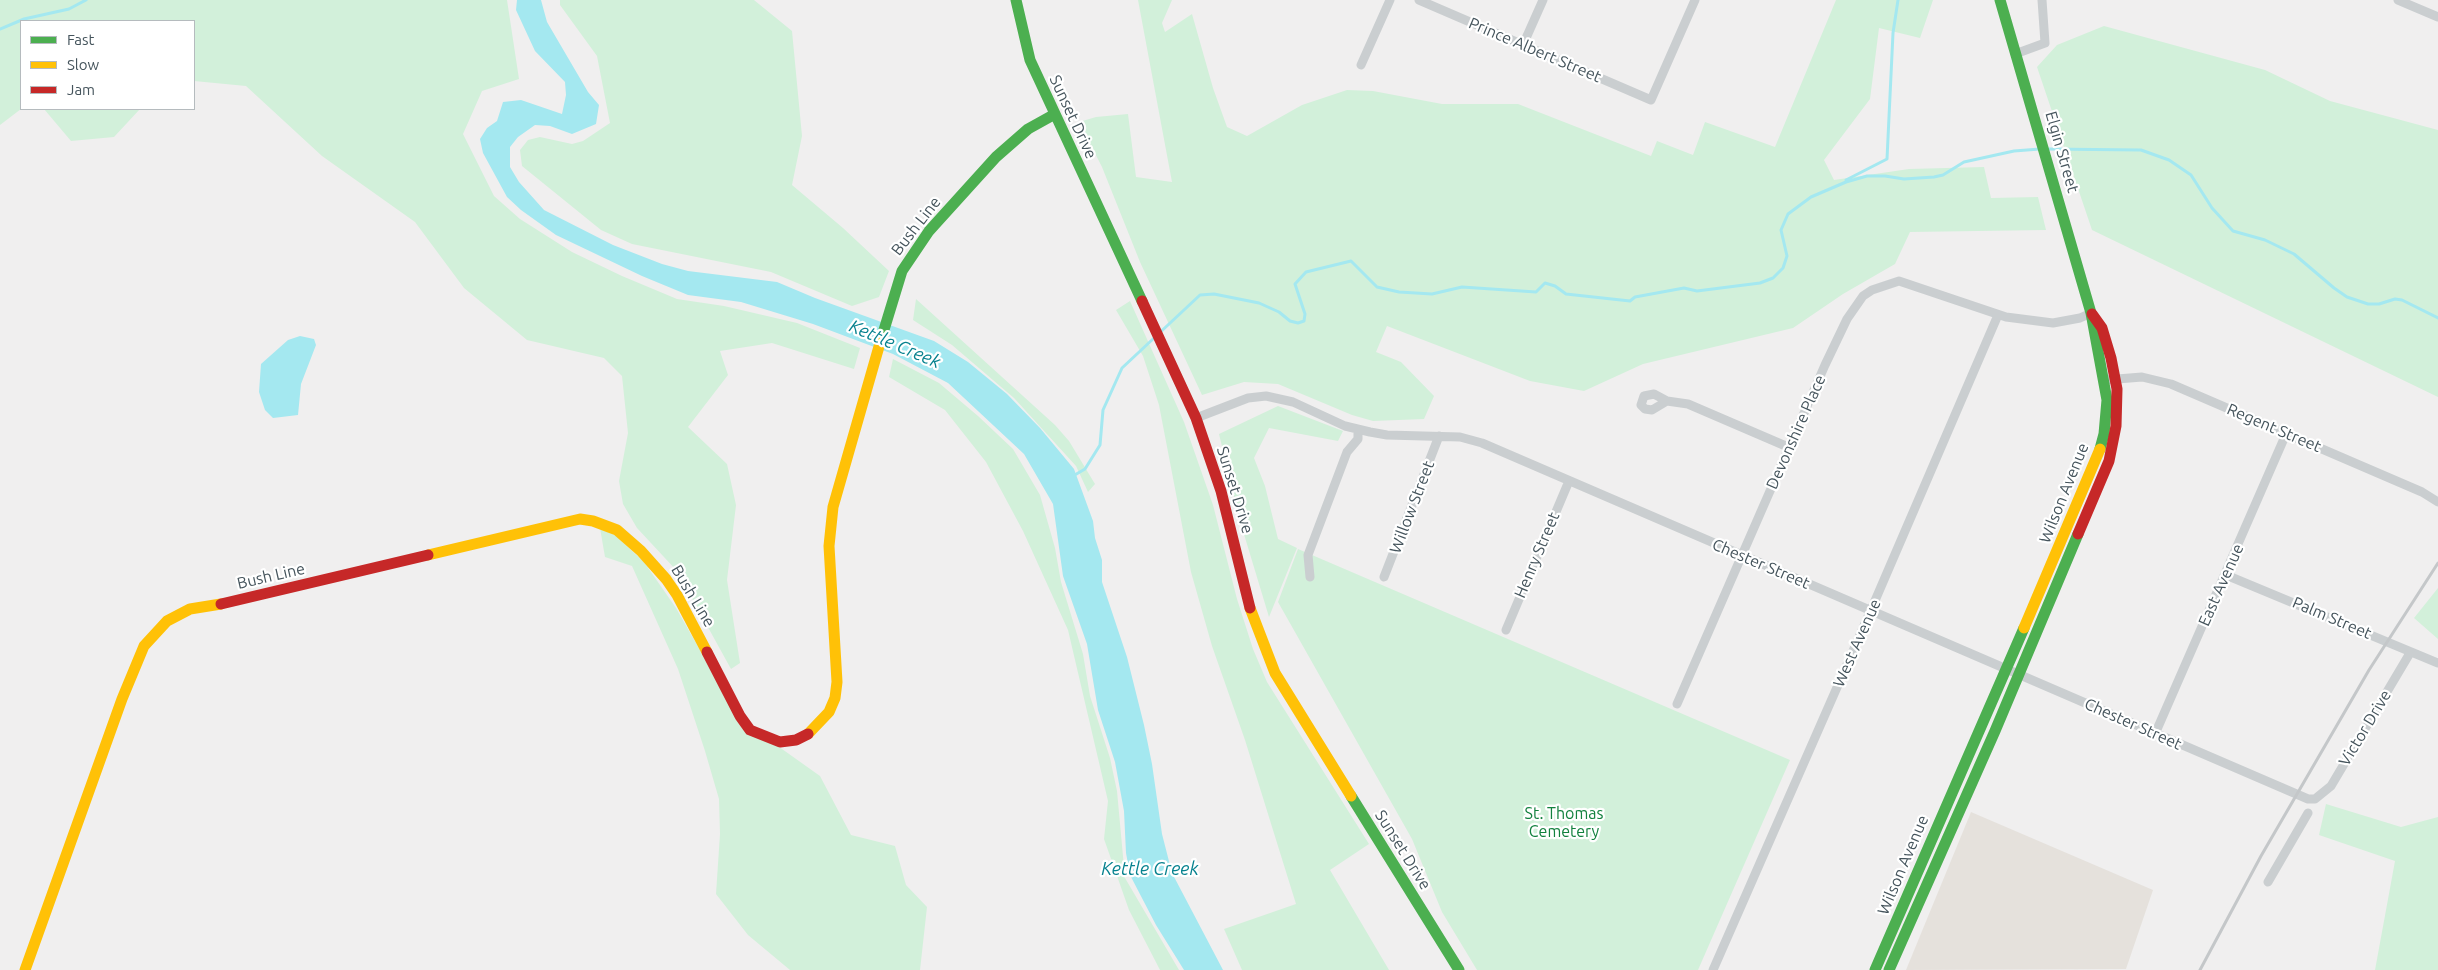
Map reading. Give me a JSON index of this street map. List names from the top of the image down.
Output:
{
  "streets": {
    "street": [
      "Prince Albert Street",
      "Sunset Drive",
      "Elgin Street",
      "Bush Line",
      "Regent Street",
      "Devonshire Place",
      "Wilson Avenue",
      "Willow Street",
      "Henry Street",
      "Chester Street",
      "East Avenue",
      "Palm Street",
      "West Avenue",
      "Victor Drive"
    ]
  },
  "crossings": [
    ["Sunset Drive", "Bush Line"],
    ["Sunset Drive", "Chester Street"],
    ["Elgin Street", "Wilson Avenue"],
    ["Regent Street", "Wilson Avenue"],
    ["Regent Street", "East Avenue"],
    ["Devonshire Place", "Chester Street"],
    ["Devonshire Place", "West Avenue"],
    ["Wilson Avenue", "Chester Street"],
    ["Willow Street", "Chester Street"],
    ["Henry Street", "Chester Street"],
    ["Chester Street", "East Avenue"],
    ["Chester Street", "West Avenue"],
    ["Chester Street", "Victor Drive"],
    ["East Avenue", "Palm Street"],
    ["Palm Street", "Victor Drive"]
  ],
  "water": ["Kettle Creek"],
  "parks": ["St. Thomas Cemetery"],
  "legend": ["Fast", "Slow", "Jam"]
}
